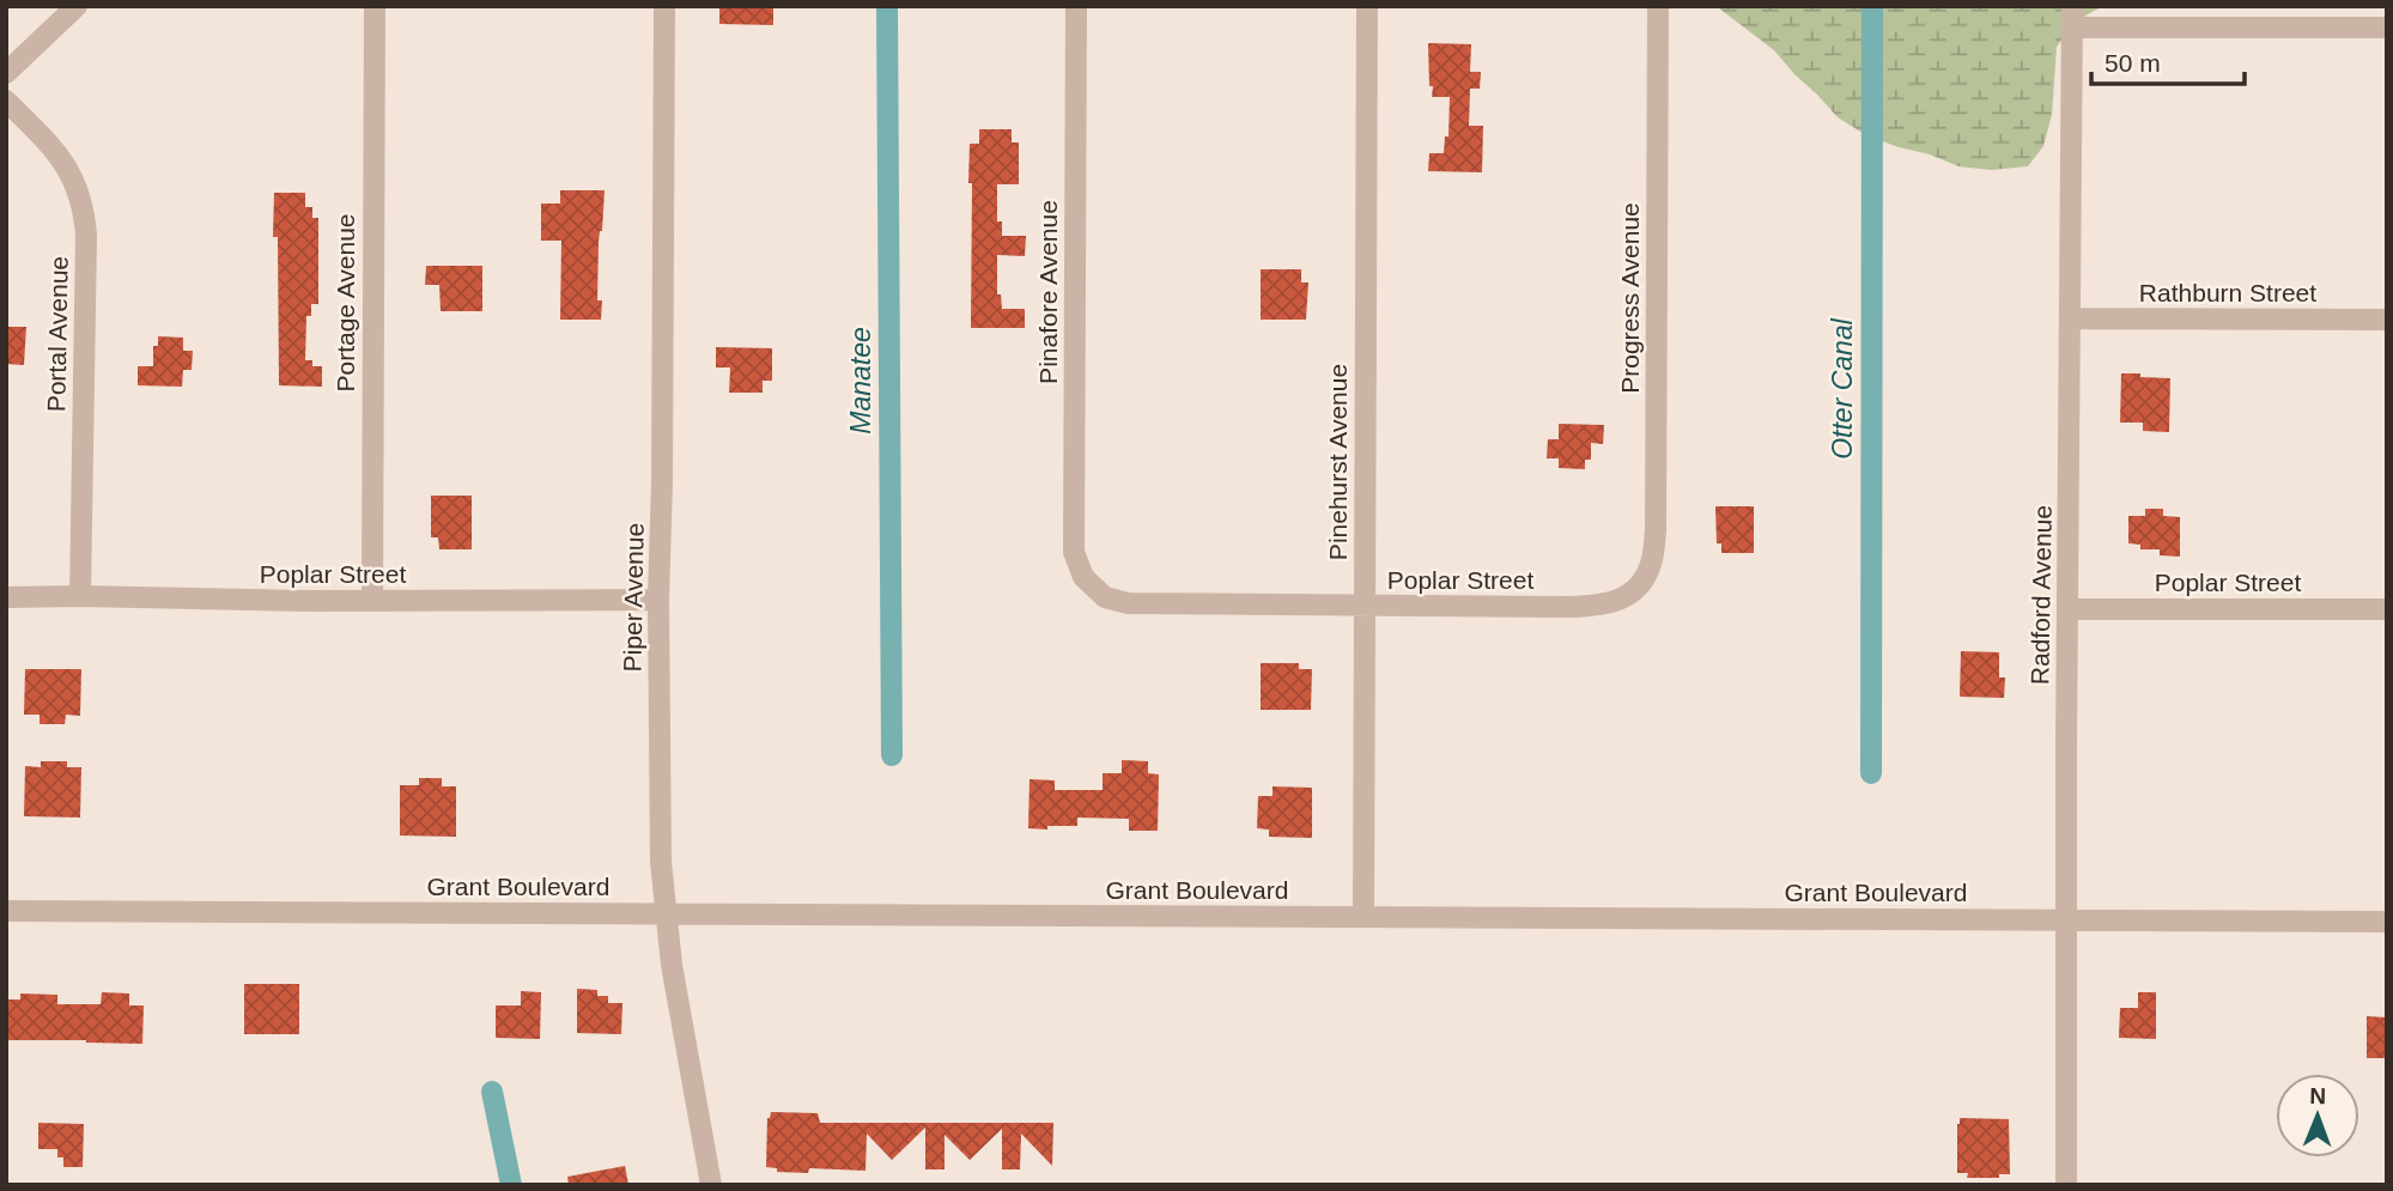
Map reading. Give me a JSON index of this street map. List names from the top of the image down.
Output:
{
  "streets": {
    "street": [
      "Pinafore Avenue",
      "Rathburn Street",
      "Progress Avenue",
      "Portage Avenue",
      "Portal Avenue",
      "Pinehurst Avenue",
      "Poplar Street",
      "Radford Avenue",
      "Piper Avenue",
      "Grant Boulevard"
    ]
  },
  "crossings": [
    ["Pinafore Avenue", "Poplar Street"],
    ["Rathburn Street", "Radford Avenue"],
    ["Progress Avenue", "Poplar Street"],
    ["Portage Avenue", "Poplar Street"],
    ["Portal Avenue", "Poplar Street"],
    ["Pinehurst Avenue", "Poplar Street"],
    ["Pinehurst Avenue", "Grant Boulevard"],
    ["Poplar Street", "Radford Avenue"],
    ["Poplar Street", "Piper Avenue"],
    ["Radford Avenue", "Grant Boulevard"],
    ["Piper Avenue", "Grant Boulevard"]
  ],
  "water": ["Manatee", "Otter Canal"],
  "scale_bar": "50 m",
  "north": "top"
}
